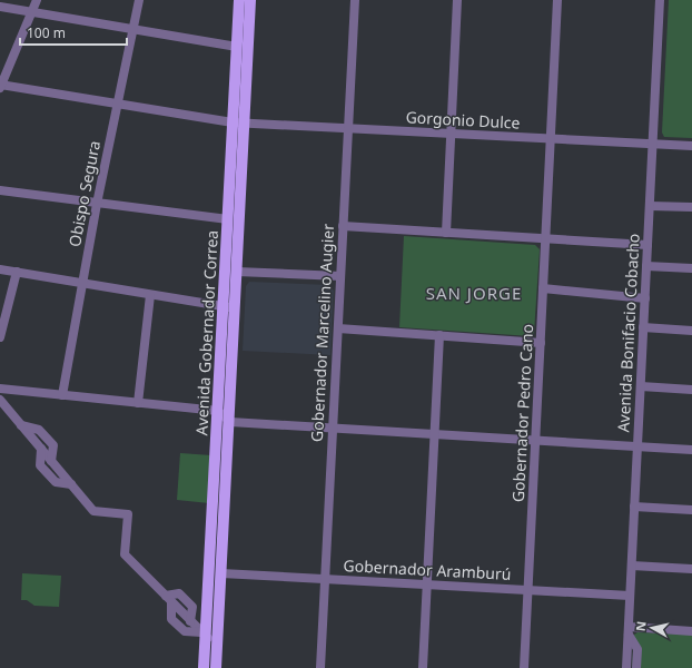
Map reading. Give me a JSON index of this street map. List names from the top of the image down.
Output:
{
  "streets": {
    "main road": ["Avenida Gobernador Correa"],
    "street": [
      "Gorgonio Dulce",
      "Obispo Segura",
      "Gobernador Marcelino Augier",
      "Avenida Bonifacio Cobacho",
      "Gobernador Pedro Cano",
      "Gobernador Aramburú"
    ]
  },
  "crossings": [
    ["Gorgonio Dulce", "Obispo Segura"],
    ["Gorgonio Dulce", "Avenida Gobernador Correa"],
    ["Gorgonio Dulce", "Gobernador Marcelino Augier"],
    ["Gorgonio Dulce", "Avenida Bonifacio Cobacho"],
    ["Gorgonio Dulce", "Gobernador Pedro Cano"],
    ["Avenida Gobernador Correa", "Gobernador Aramburú"],
    ["Gobernador Marcelino Augier", "Gobernador Aramburú"],
    ["Avenida Bonifacio Cobacho", "Gobernador Aramburú"],
    ["Gobernador Pedro Cano", "Gobernador Aramburú"]
  ],
  "districts": ["SAN JORGE"],
  "scale_bar": "100 m",
  "north": "left"
}
